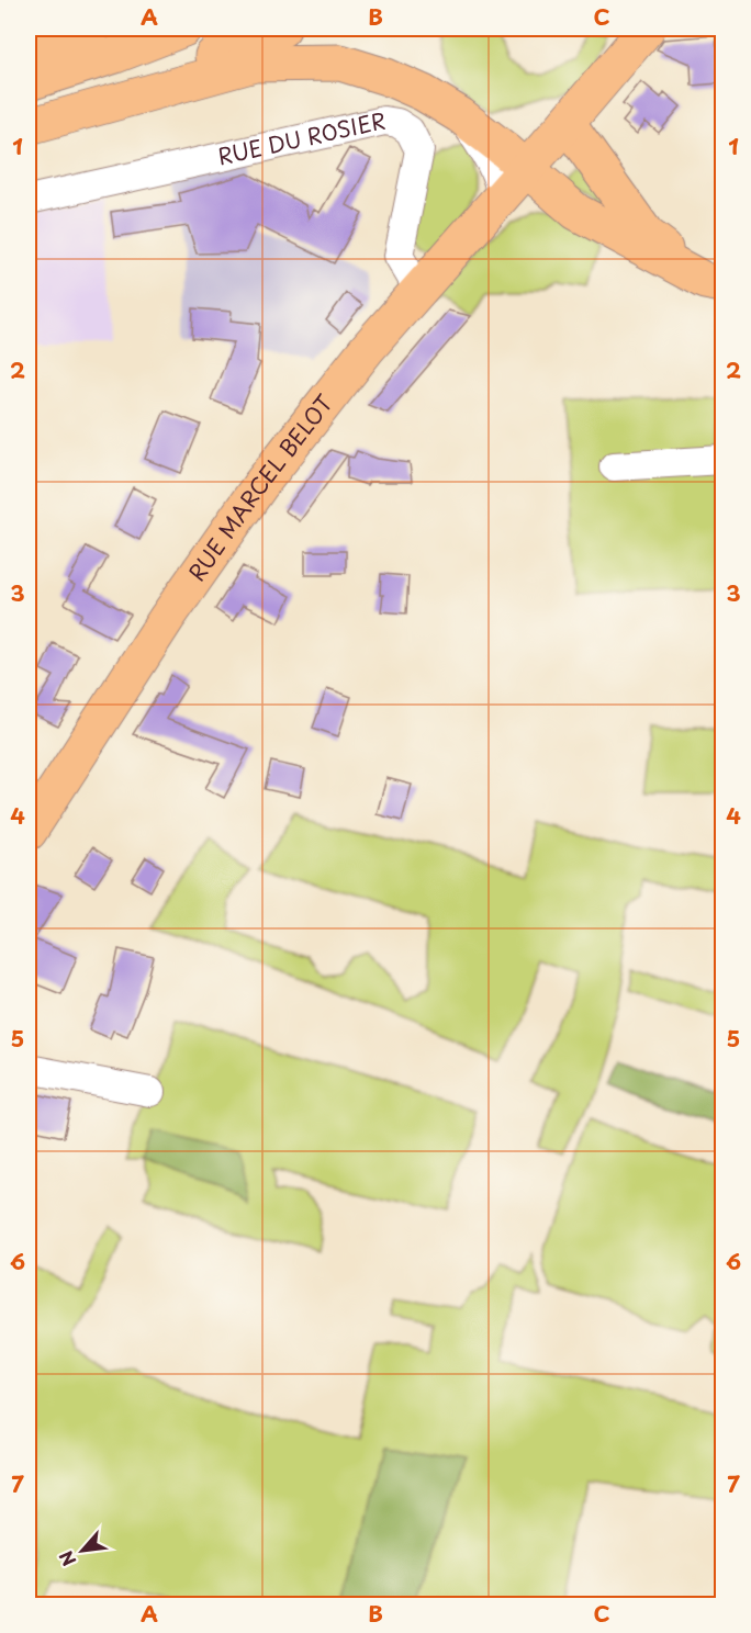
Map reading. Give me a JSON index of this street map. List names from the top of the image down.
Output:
{
  "streets": {
    "main road": ["RUE MARCEL BELOT"],
    "street": ["RUE DU ROSIER"]
  },
  "crossings": [
    ["RUE DU ROSIER", "RUE MARCEL BELOT"]
  ],
  "north": "bottom left",
  "grid": {
    "columns": ["A", "B", "C"],
    "rows": [
      "1",
      "2",
      "3",
      "4",
      "5",
      "6",
      "7"
    ]
  }
}
